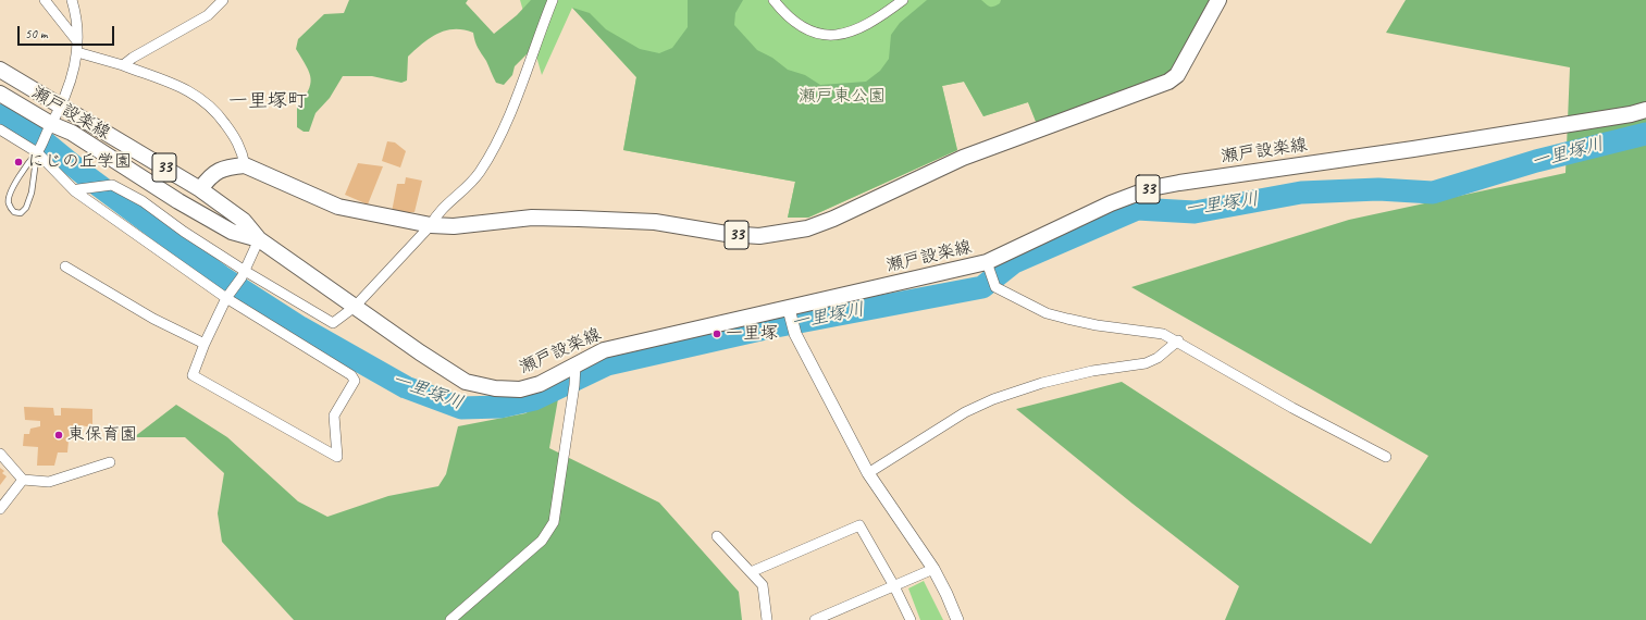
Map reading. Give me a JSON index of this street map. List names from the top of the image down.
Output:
{
  "streets": {
    "main road": ["瀬戸設楽線", "33"]
  },
  "crossings": [
    ["瀬戸設楽線", "33"]
  ],
  "districts": ["一里塚町"],
  "water": ["一里塚川"],
  "parks": ["瀬戸東公園"],
  "places": ["にじの丘学園", "一里塚", "東保育園"],
  "scale_bar": "50 m"
}
